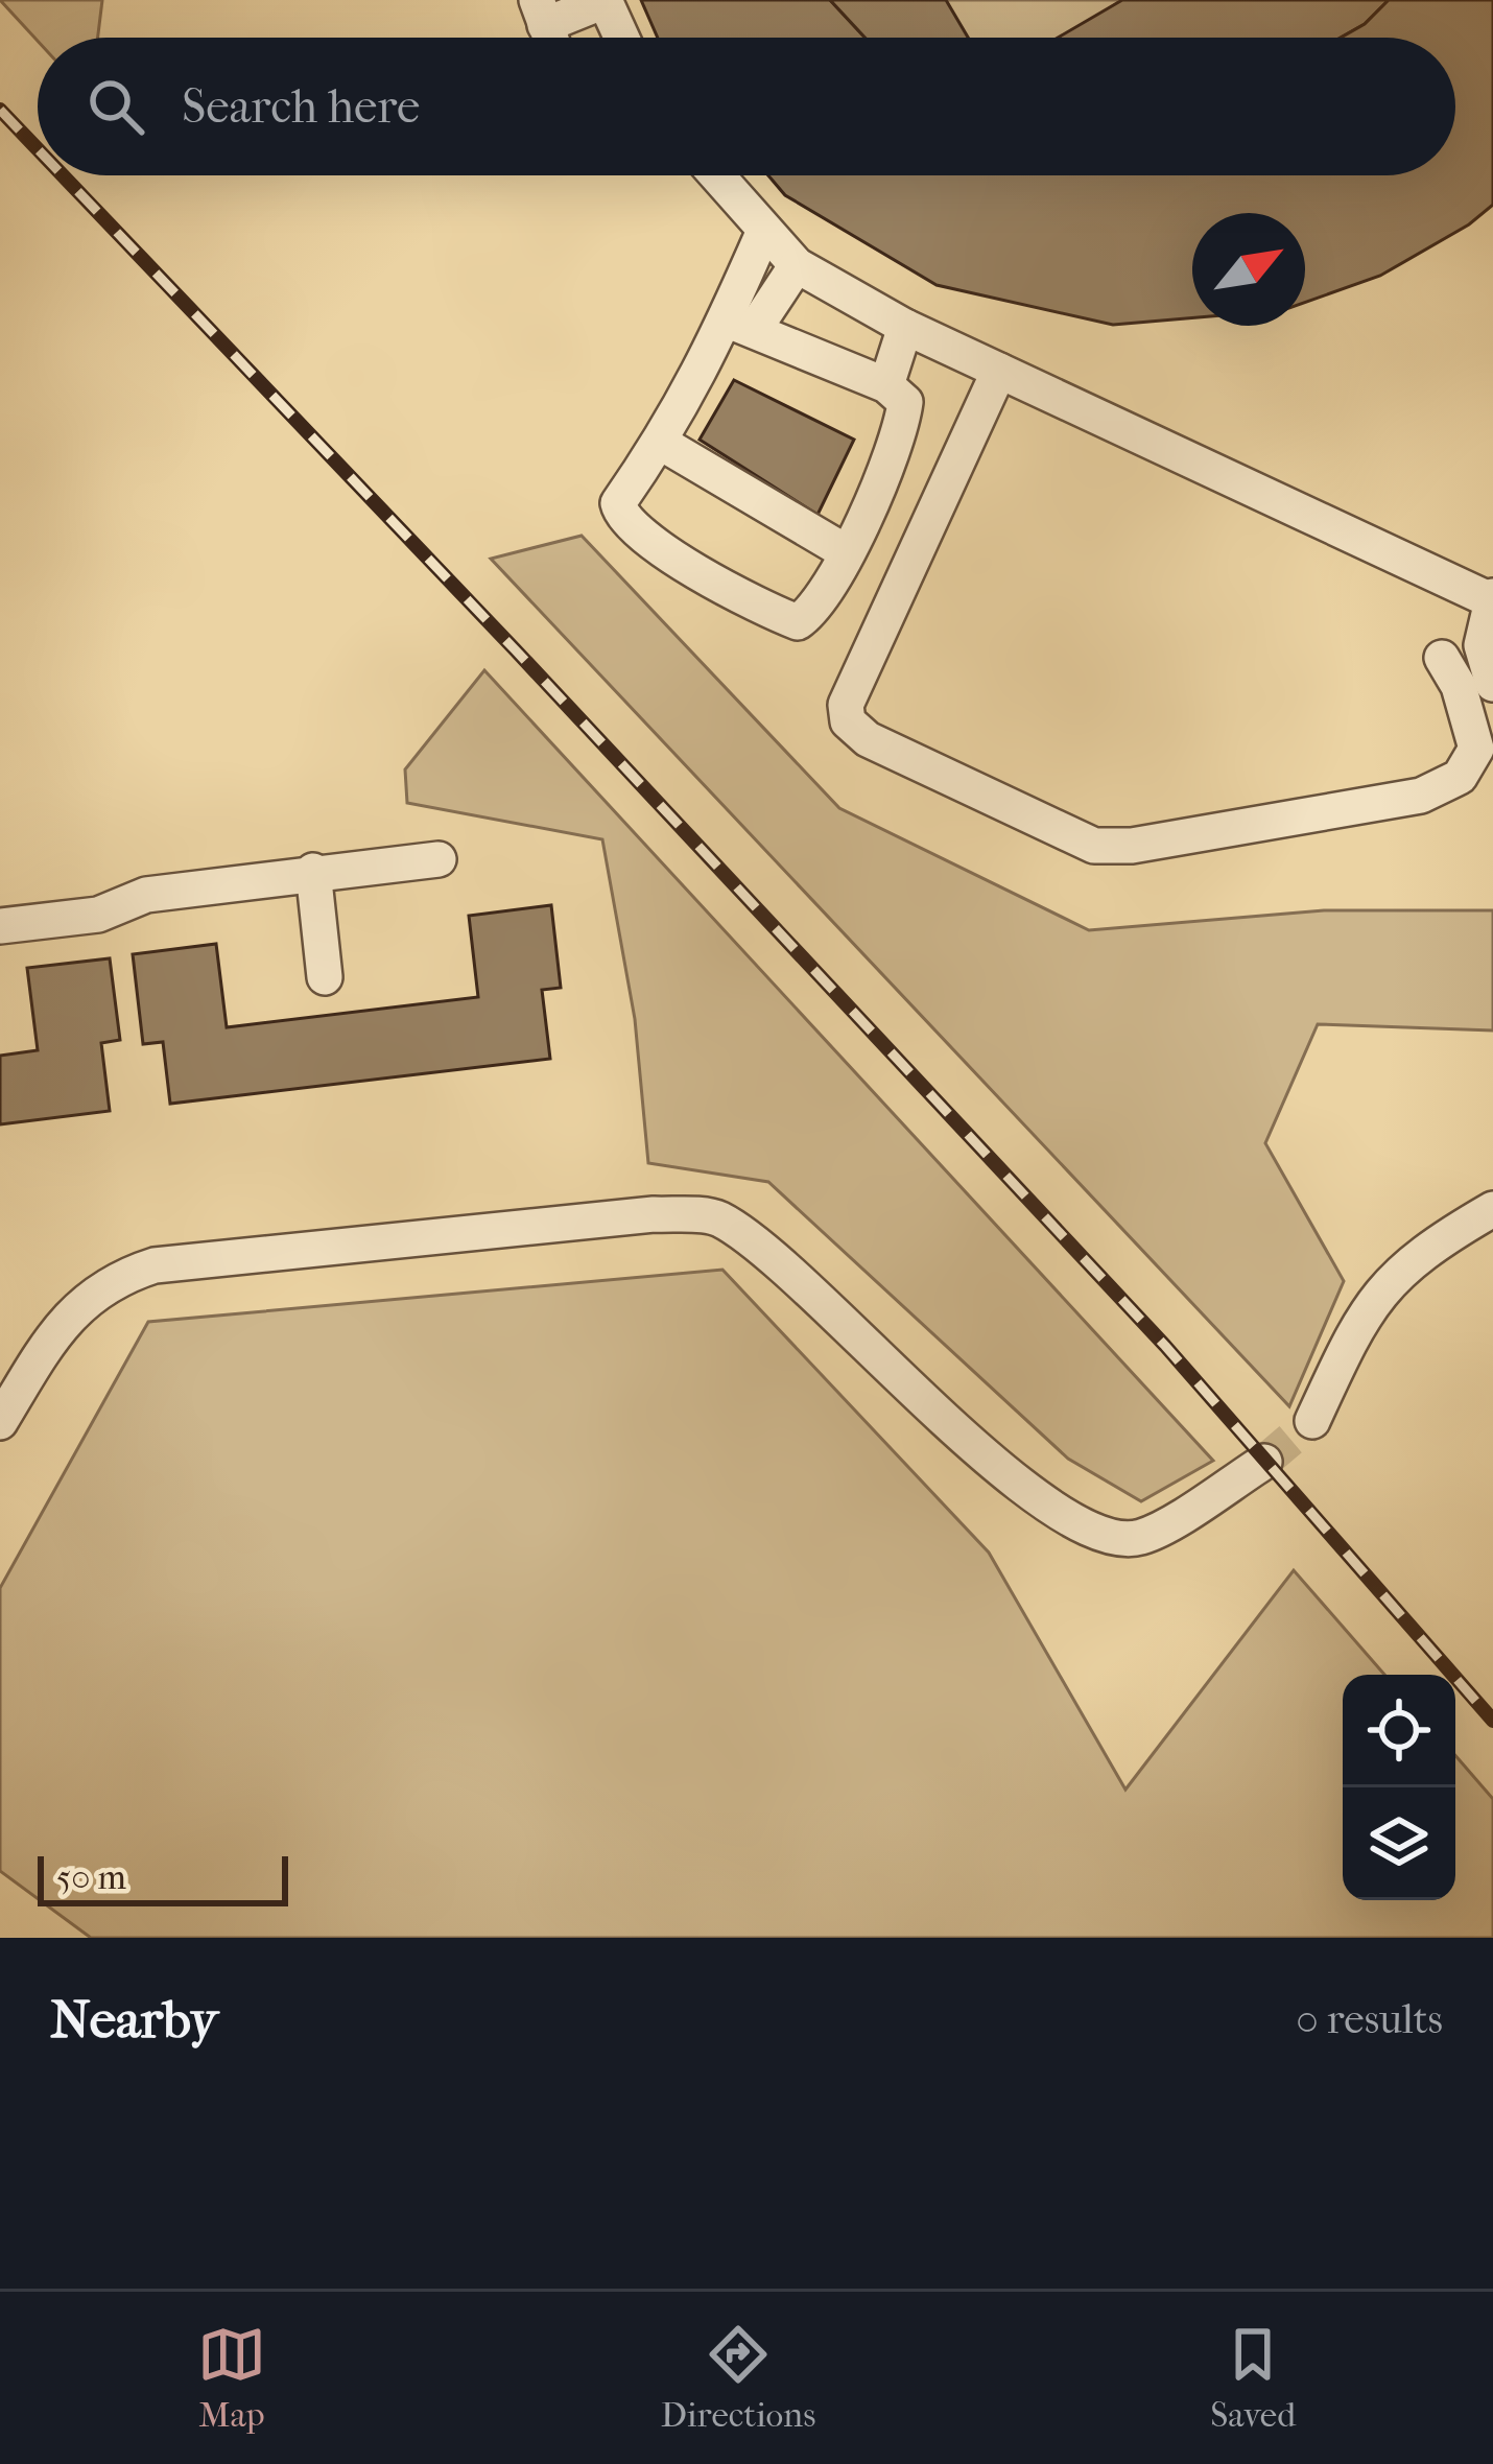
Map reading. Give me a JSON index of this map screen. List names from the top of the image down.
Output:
{
  "scale_bar": "50 m",
  "north": "top right",
  "page": {
    "search": "Search here",
    "scale": "50 m",
    "heading": ["Nearby", "0 results"],
    "nav": ["Map", "Directions", "Saved"]
  }
}
